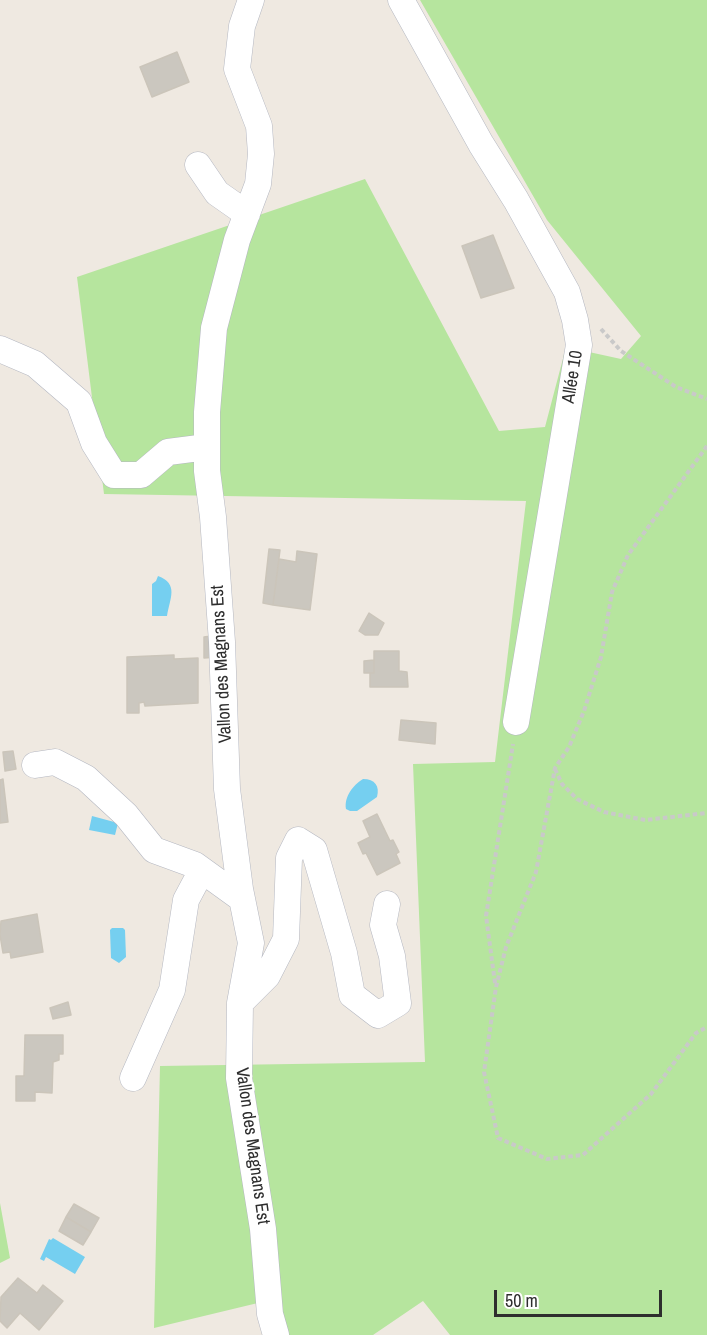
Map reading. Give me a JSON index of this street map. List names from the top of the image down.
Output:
{
  "streets": {
    "street": ["Allée 10", "Vallon des Magnans Est"]
  },
  "scale_bar": "50 m"
}
